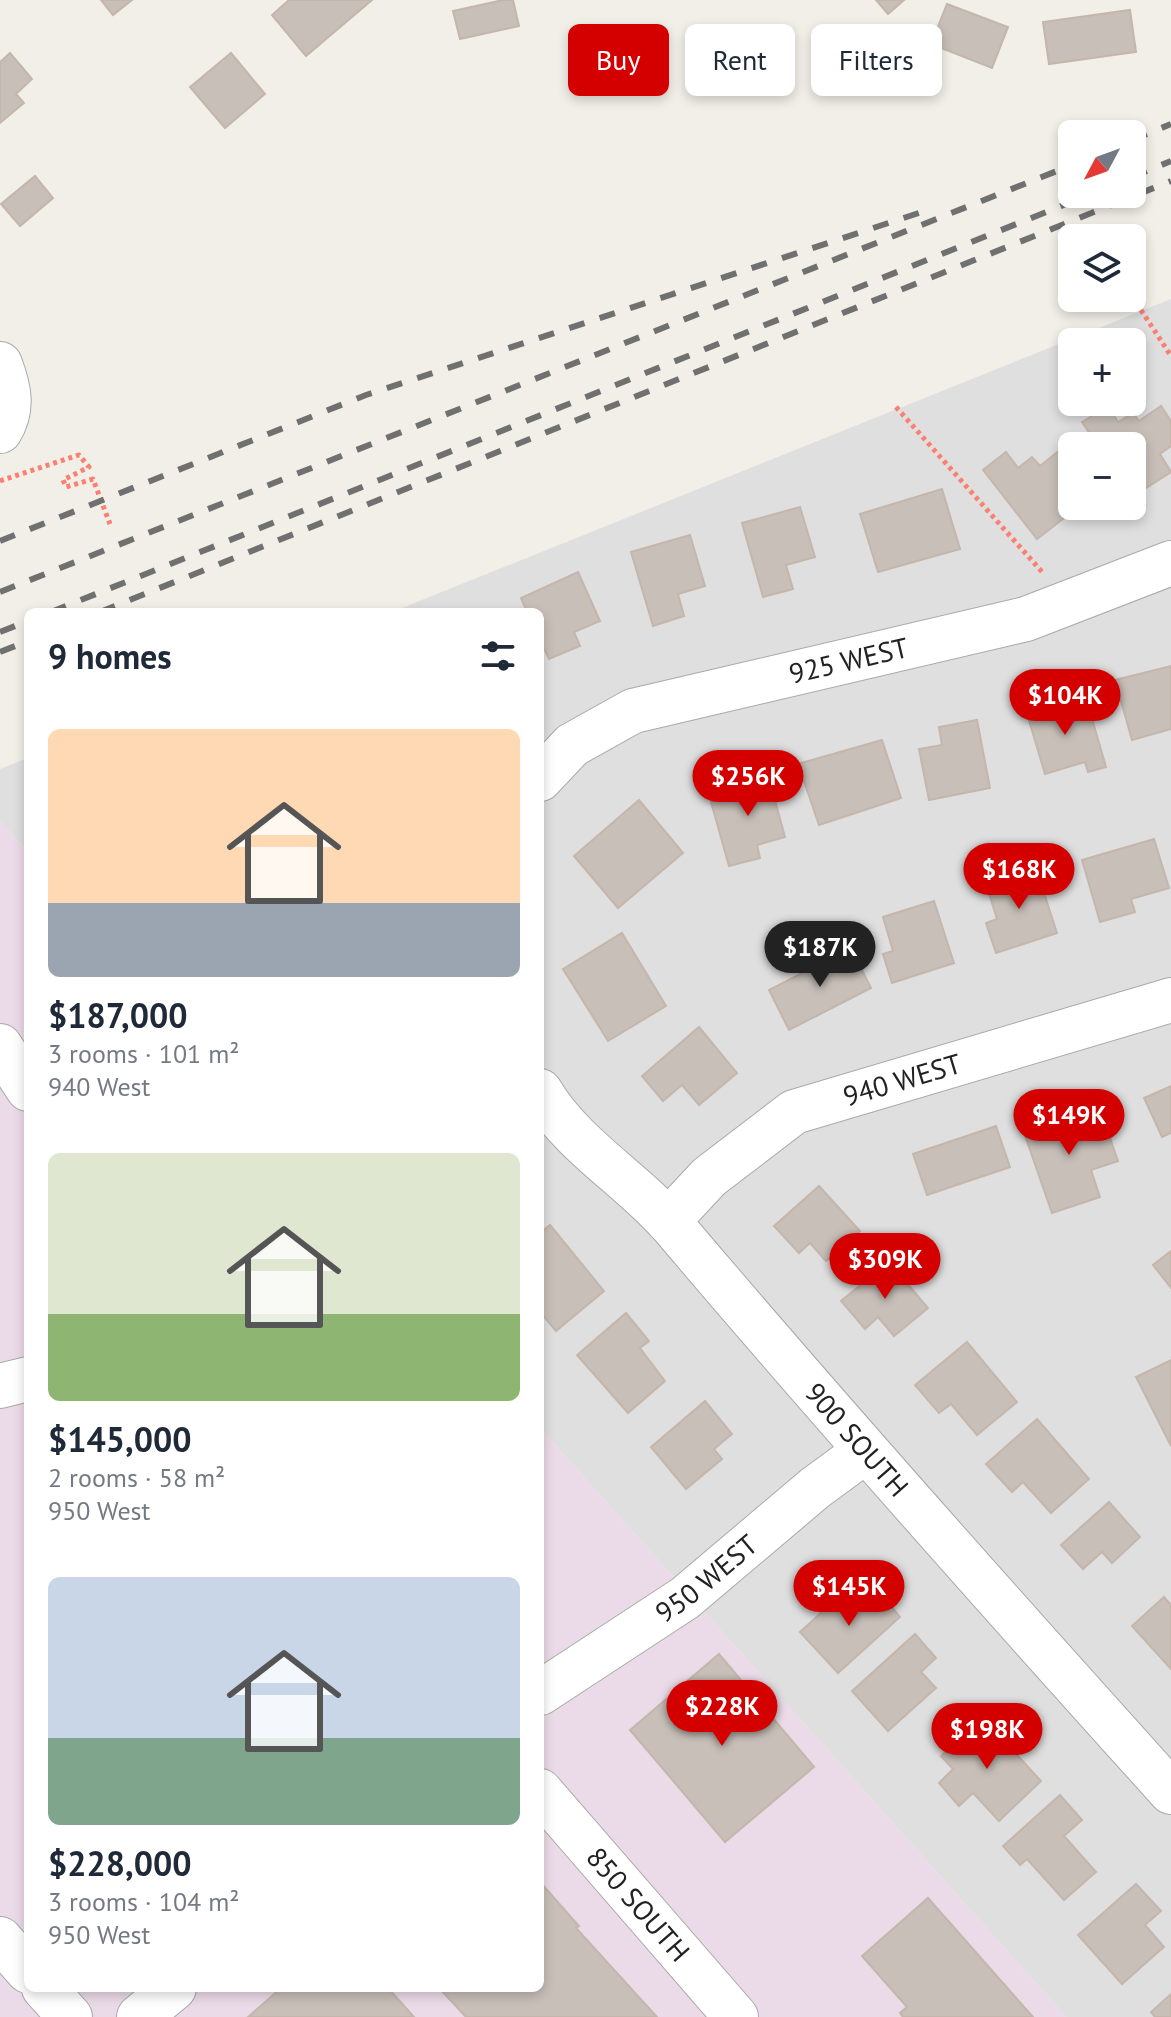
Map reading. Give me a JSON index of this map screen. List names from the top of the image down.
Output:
{
  "streets": {
    "street": [
      "925 WEST",
      "940 WEST",
      "900 SOUTH",
      "950 WEST",
      "850 SOUTH"
    ]
  },
  "crossings": [
    ["940 WEST", "900 SOUTH"],
    ["900 SOUTH", "950 WEST"]
  ],
  "north": "bottom left",
  "page": {
    "chip": ["Buy", "Rent", "Filters"],
    "map_buttons": ["+", "−"],
    "heading": "9 homes",
    "price": [
      "$104K",
      "$256K",
      "$168K",
      "$187K",
      "$149K",
      "$309K",
      "$145K",
      "$228K",
      "$198K"
    ],
    "list": [
      {
        "name": "$187,000",
        "note": "3 rooms · 101 m² · 940 West"
      },
      {
        "name": "$145,000",
        "note": "2 rooms · 58 m² · 950 West"
      },
      {
        "name": "$228,000",
        "note": "3 rooms · 104 m² · 950 West"
      }
    ]
  }
}
